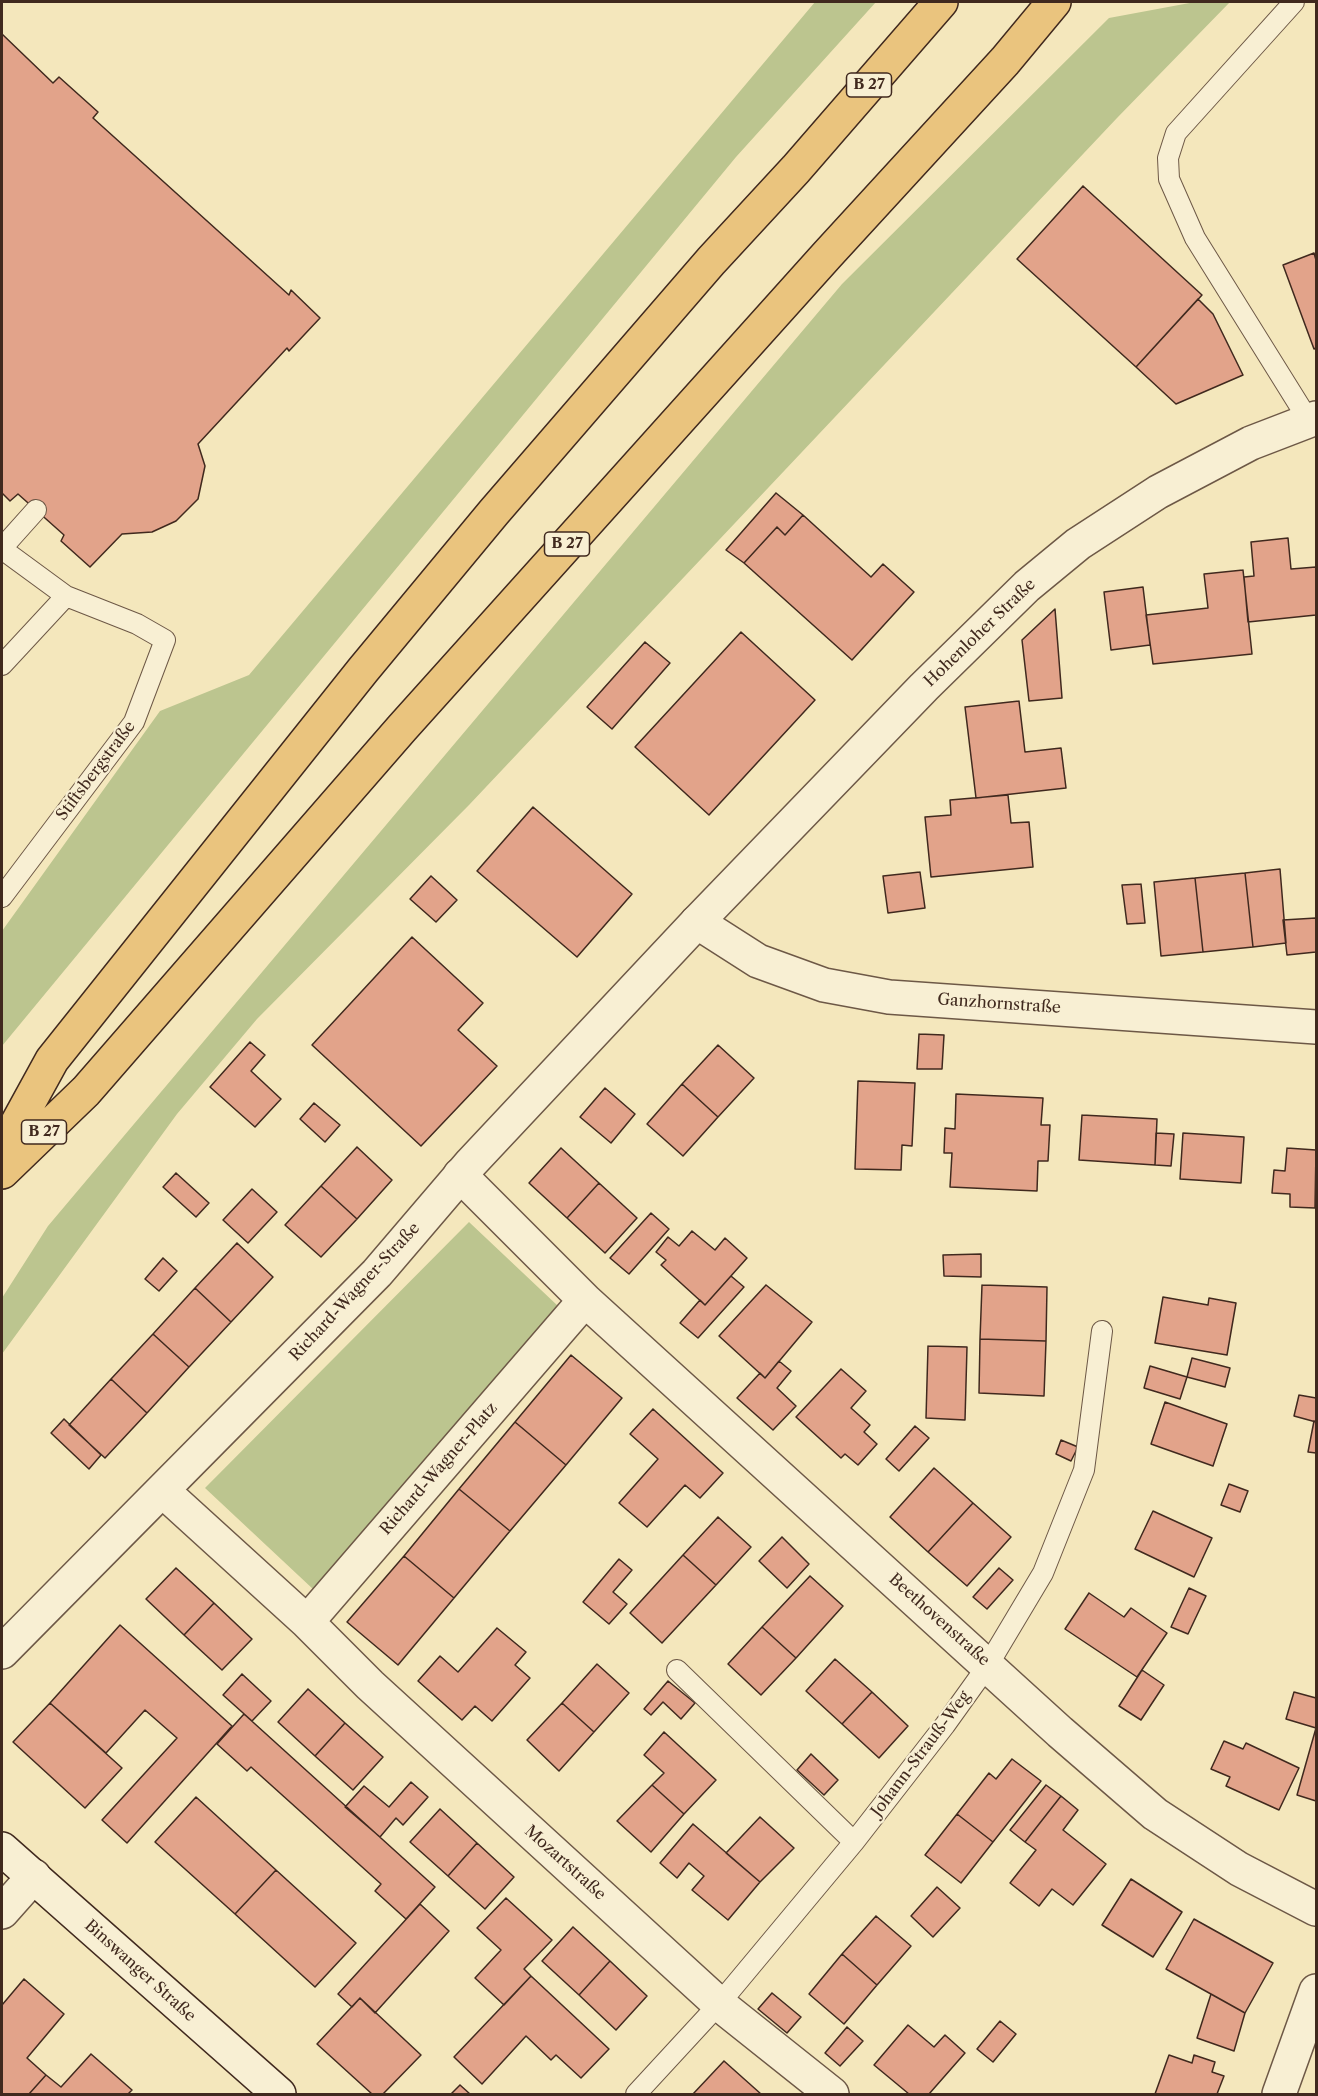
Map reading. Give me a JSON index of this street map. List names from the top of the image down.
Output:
{
  "streets": {
    "highway": ["B 27"],
    "street": [
      "Hohenloher Straße",
      "Ganzhornstraße",
      "Richard-Wagner-Straße",
      "Richard-Wagner-Platz",
      "Beethovenstraße",
      "Mozartstraße",
      "Binswanger Straße"
    ],
    "lane": ["Stiftsbergstraße", "Johann-Strauß-Weg"]
  },
  "crossings": [
    ["Hohenloher Straße", "Ganzhornstraße"],
    ["Hohenloher Straße", "Richard-Wagner-Straße"],
    ["Ganzhornstraße", "Richard-Wagner-Straße"],
    ["Richard-Wagner-Platz", "Beethovenstraße"],
    ["Richard-Wagner-Platz", "Mozartstraße"],
    ["Beethovenstraße", "Johann-Strauß-Weg"],
    ["Johann-Strauß-Weg", "Mozartstraße"]
  ]
}
